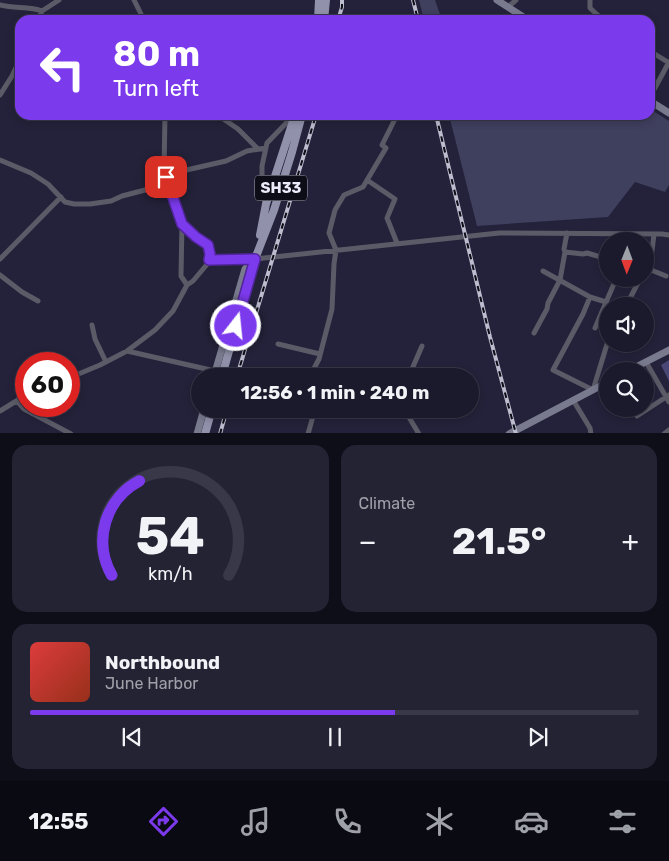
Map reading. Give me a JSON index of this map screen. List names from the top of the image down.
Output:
{
  "streets": {
    "main road": ["SH33"]
  },
  "north": "bottom",
  "page": {
    "turn": ["80 m", "Turn left"],
    "limit": "60",
    "trip": "12:56 · 1 min · 240 m",
    "tile": "Climate",
    "heat": ["−", "21.5°", "+"],
    "song": ["Northbound", "June Harbor"],
    "tabs": "12:55",
    "gauge": ["54", "km/h"]
  }
}
